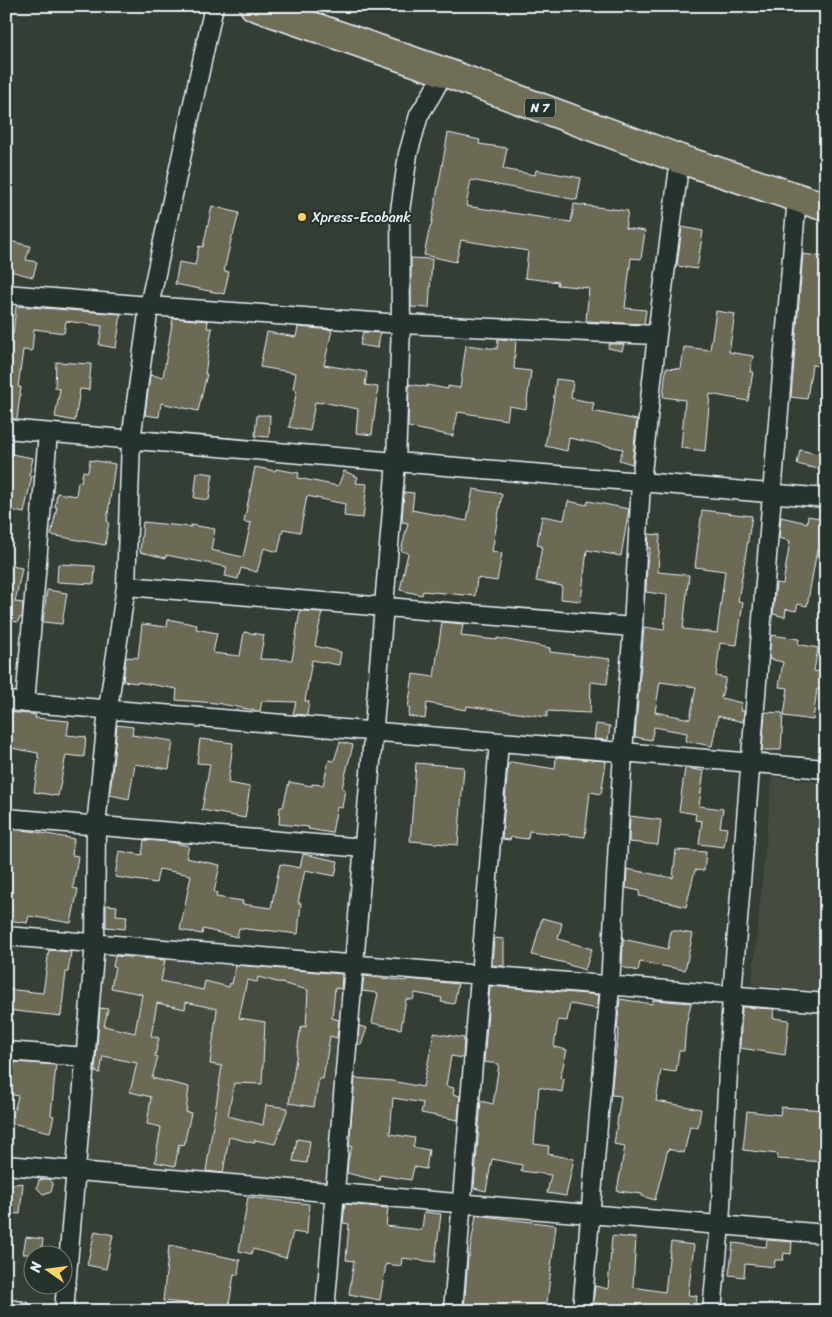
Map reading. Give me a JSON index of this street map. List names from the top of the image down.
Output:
{
  "streets": {
    "highway": ["N 7"]
  },
  "places": ["Xpress-Ecobank"],
  "north": "left"
}
